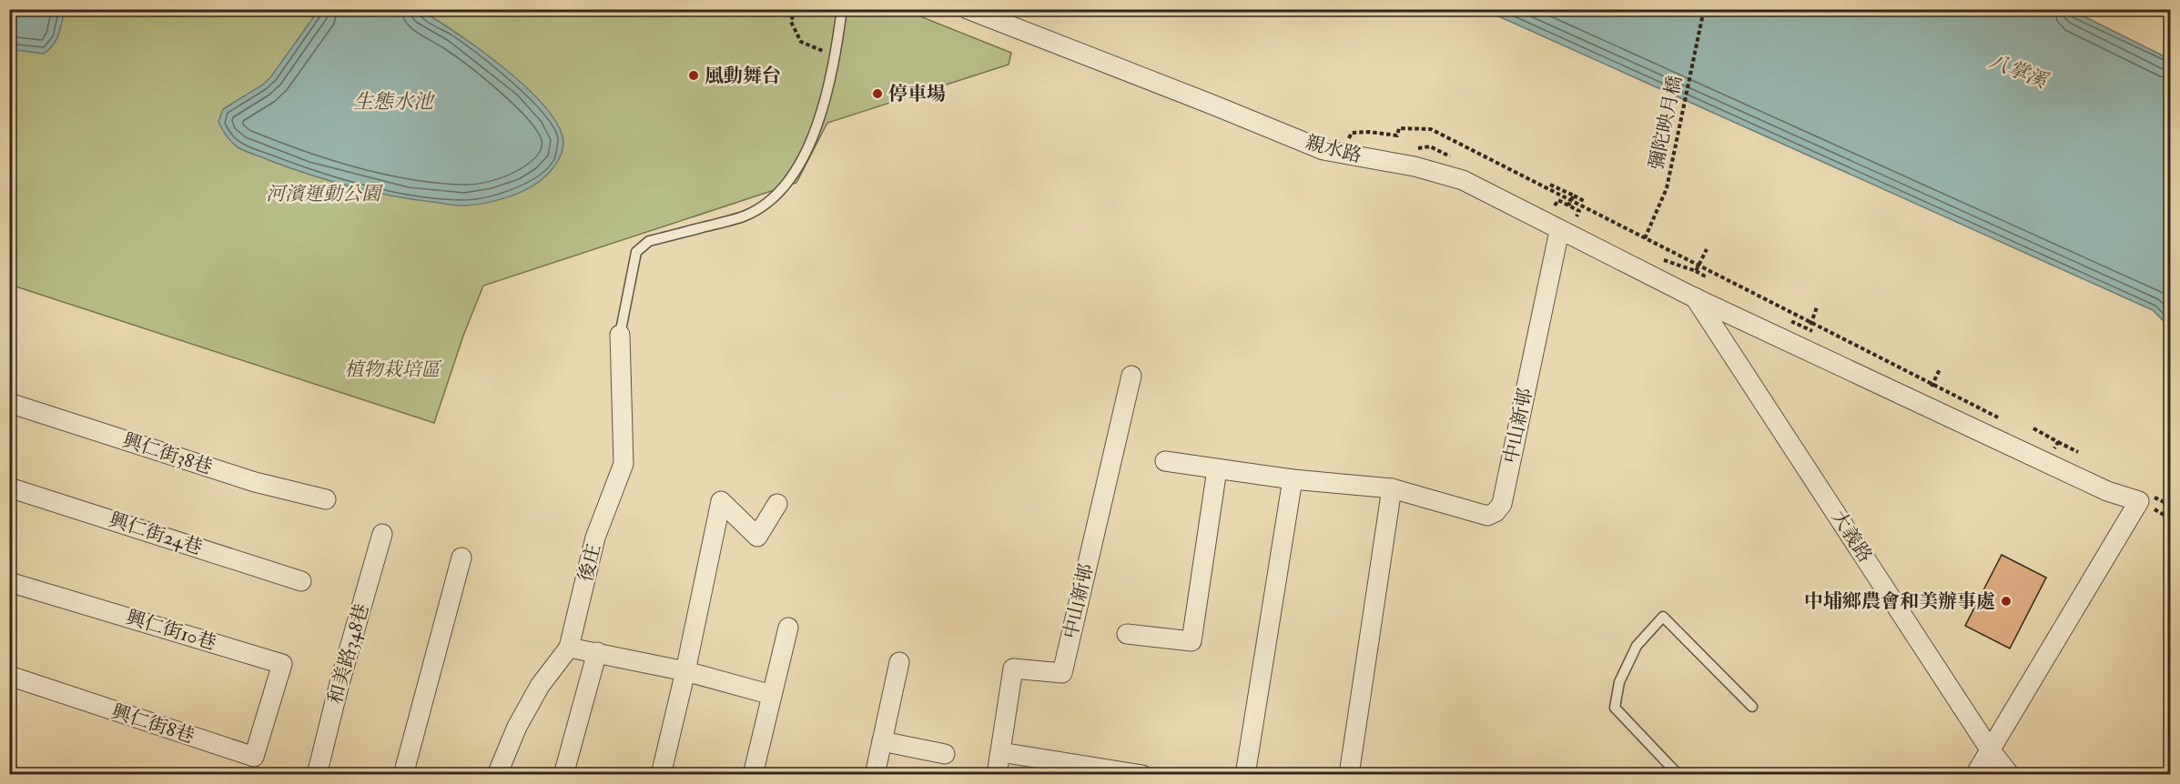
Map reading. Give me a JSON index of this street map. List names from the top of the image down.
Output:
{
  "streets": {
    "street": [
      "親水路",
      "中山新邨",
      "興仁街38巷",
      "興仁街24巷",
      "大義路",
      "後庄",
      "興仁街10巷",
      "和美路348巷",
      "興仁街8巷"
    ],
    "path": ["彌陀映月橋"]
  },
  "crossings": [
    ["親水路", "中山新邨"],
    ["親水路", "大義路"],
    ["興仁街10巷", "興仁街8巷"]
  ],
  "water": ["八掌溪", "生態水池"],
  "parks": ["河濱運動公園", "植物栽培區"],
  "places": ["風動舞台", "停車場", "中埔鄉農會和美辦事處"]
}
